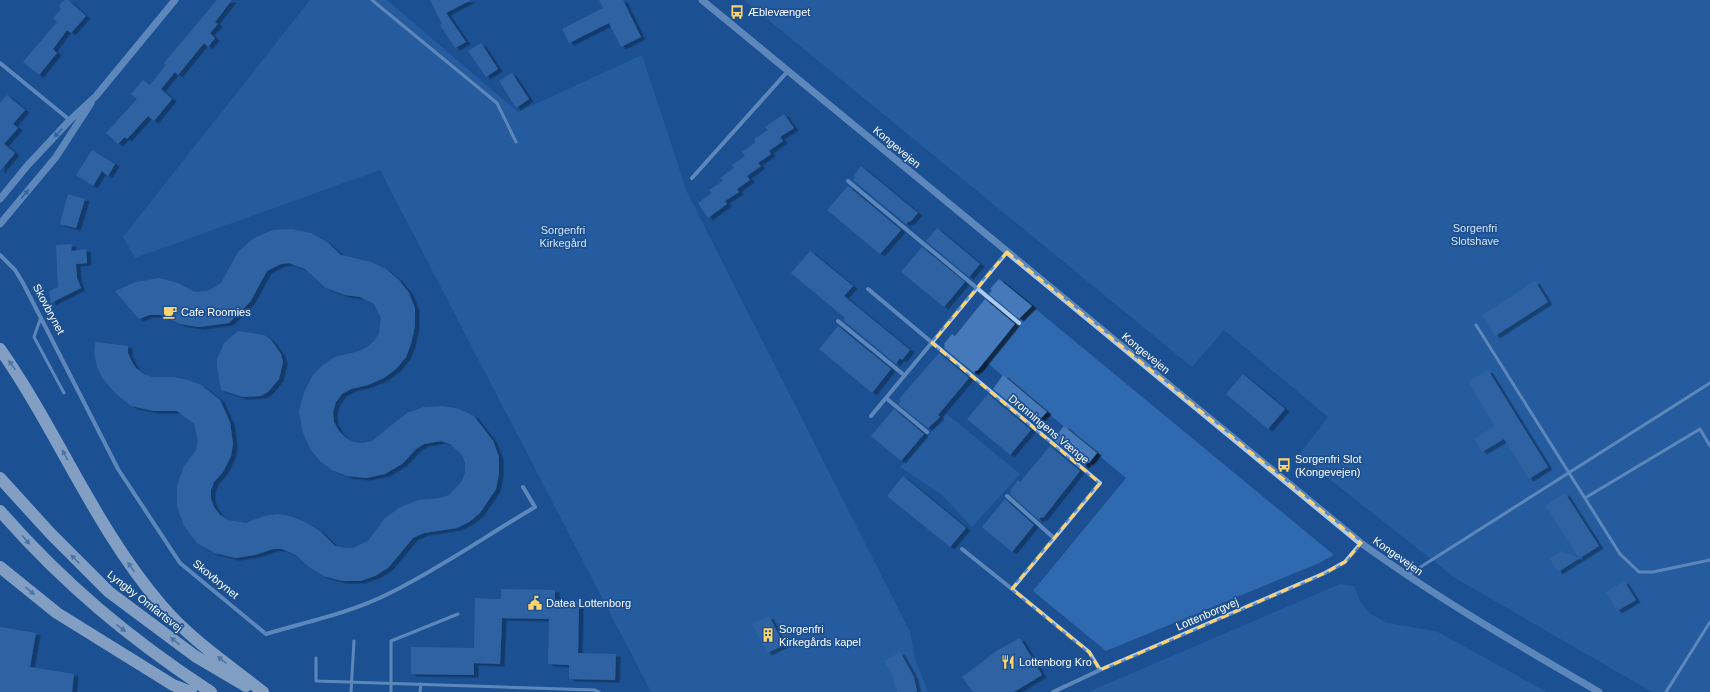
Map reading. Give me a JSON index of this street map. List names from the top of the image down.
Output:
{
  "streets": {
    "highway": ["Lyngby Omfartsvej"],
    "street": [
      "Kongevejen",
      "Skovbrynet",
      "Dronningens Vænge",
      "Lottenborgvej"
    ]
  },
  "crossings": [
    ["Kongevejen", "Lottenborgvej"]
  ],
  "parks": ["Sorgenfri Slotshave", "Sorgenfri Kirkegård"],
  "places": {
    "bus stop": ["Æblevænget", "Sorgenfri Slot (Kongevejen)"],
    "cafe": ["Cafe Roomies"],
    "public building": ["Datea Lottenborg"],
    "building": ["Sorgenfri Kirkegårds kapel"],
    "restaurant": ["Lottenborg Kro"]
  }
}
